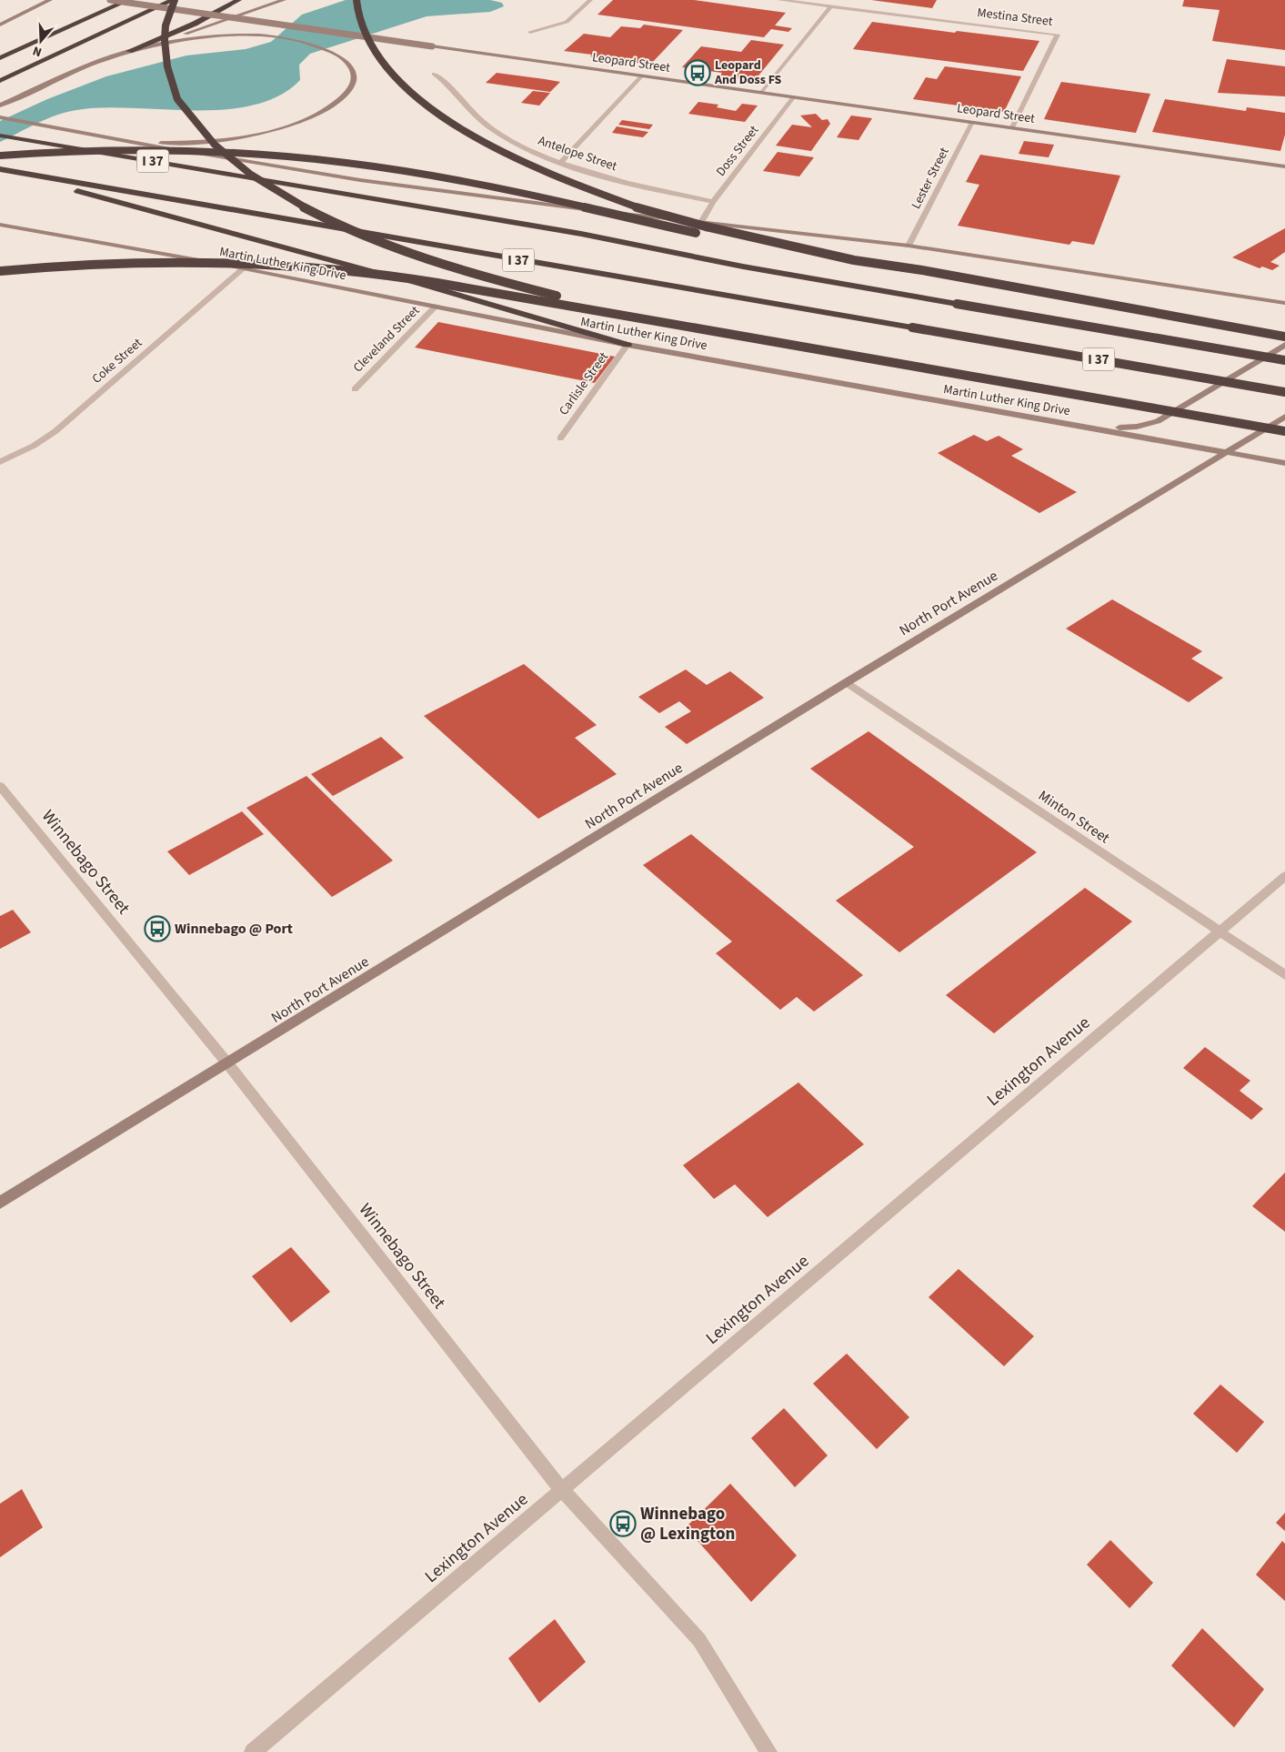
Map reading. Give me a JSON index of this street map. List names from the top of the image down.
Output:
{
  "streets": {
    "highway": ["I 37"],
    "main road": ["Leopard Street", "Martin Luther King Drive", "North Port Avenue"],
    "street": [
      "Mestina Street",
      "Doss Street",
      "Antelope Street",
      "Lester Street",
      "Cleveland Street",
      "Coke Street",
      "Carlisle Street",
      "Minton Street",
      "Winnebago Street",
      "Lexington Avenue"
    ]
  },
  "crossings": [
    ["Mestina Street", "Leopard Street"],
    ["Leopard Street", "Doss Street"],
    ["Leopard Street", "Lester Street"],
    ["Doss Street", "Antelope Street"],
    ["Martin Luther King Drive", "Cleveland Street"],
    ["Martin Luther King Drive", "Coke Street"],
    ["Martin Luther King Drive", "Carlisle Street"],
    ["Martin Luther King Drive", "North Port Avenue"],
    ["North Port Avenue", "Minton Street"],
    ["North Port Avenue", "Winnebago Street"],
    ["Minton Street", "Lexington Avenue"],
    ["Winnebago Street", "Lexington Avenue"]
  ],
  "places": {
    "bus stop": ["Leopard And Doss FS", "Winnebago @ Port", "Winnebago @ Lexington"]
  },
  "north": "bottom"
}
